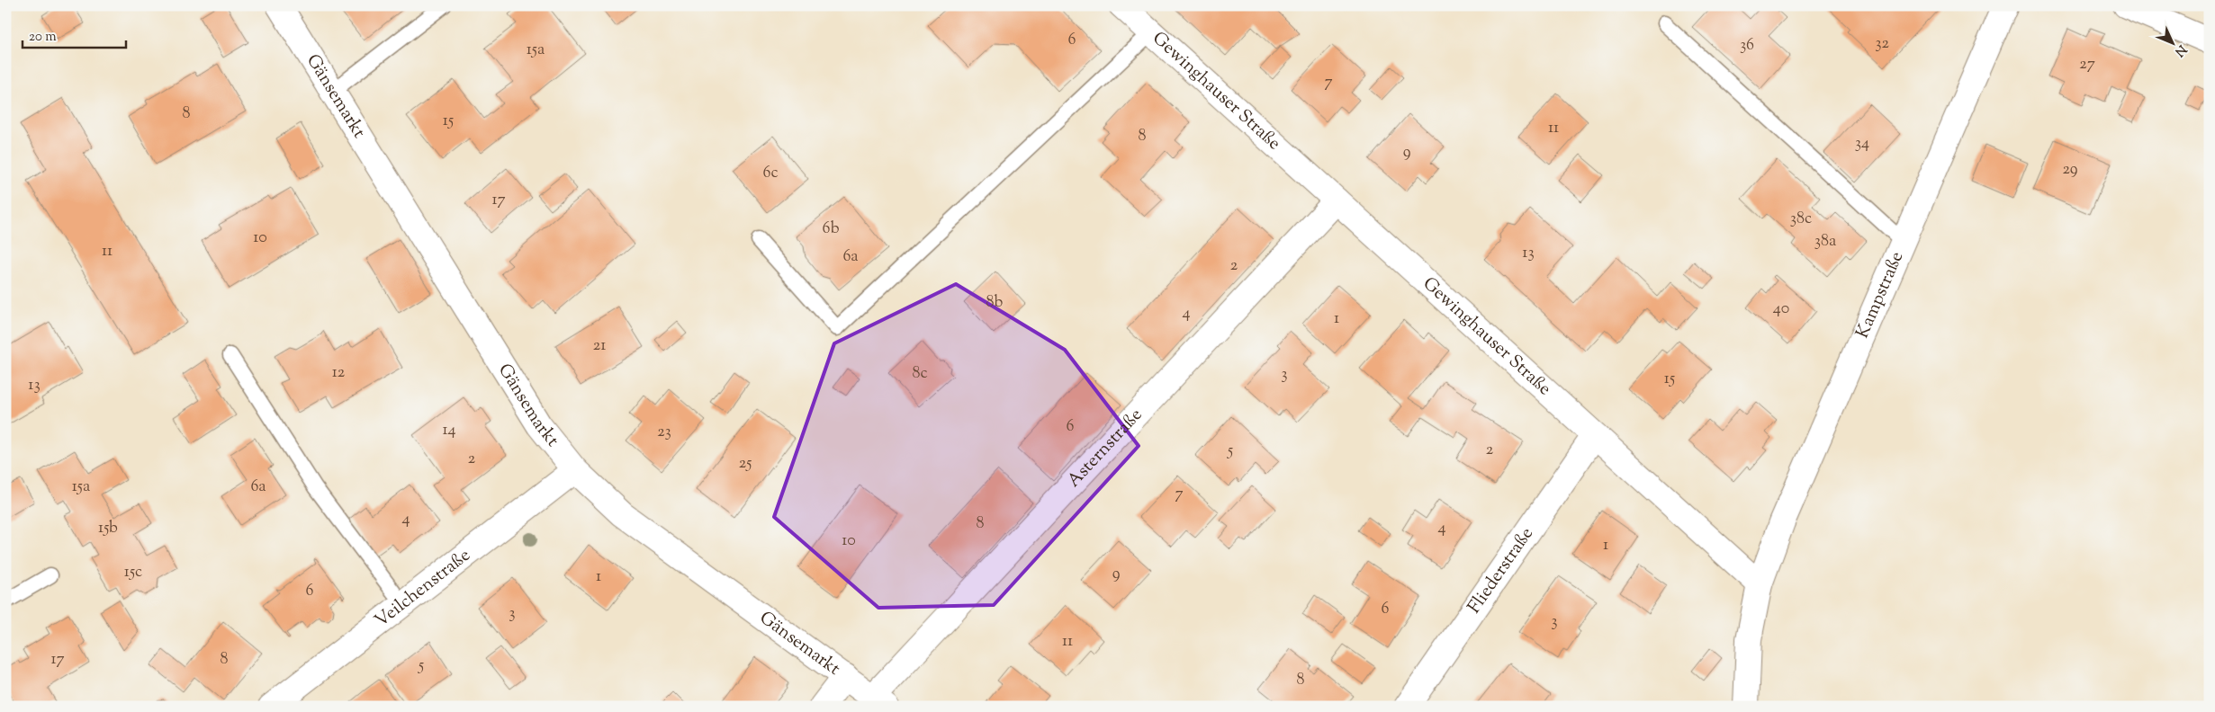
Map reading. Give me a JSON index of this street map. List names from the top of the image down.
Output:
{
  "streets": {
    "street": [
      "Gewinghauser Straße",
      "Gänsemarkt",
      "Kampstraße",
      "Asternstraße",
      "Fliederstraße",
      "Veilchenstraße"
    ]
  },
  "crossings": [
    ["Gewinghauser Straße", "Kampstraße"],
    ["Gewinghauser Straße", "Asternstraße"],
    ["Gewinghauser Straße", "Fliederstraße"],
    ["Gänsemarkt", "Asternstraße"],
    ["Gänsemarkt", "Veilchenstraße"]
  ],
  "house_numbers": [
    "6",
    "32",
    "36",
    "15a",
    "27",
    "7",
    "8",
    "15",
    "11",
    "8",
    "34",
    "9",
    "29",
    "6c",
    "17",
    "38c",
    "6b",
    "10",
    "38a",
    "11",
    "13",
    "6a",
    "2",
    "8b",
    "40",
    "4",
    "1",
    "21",
    "12",
    "8c",
    "3",
    "15",
    "13",
    "6",
    "14",
    "23",
    "2",
    "5",
    "2",
    "25",
    "15a",
    "6a",
    "7",
    "4",
    "8",
    "15b",
    "4",
    "10",
    "1",
    "15c",
    "9",
    "1",
    "6",
    "6",
    "3",
    "3",
    "11",
    "17",
    "8",
    "5",
    "8"
  ],
  "scale_bar": "20 m",
  "north": "bottom right"
}
